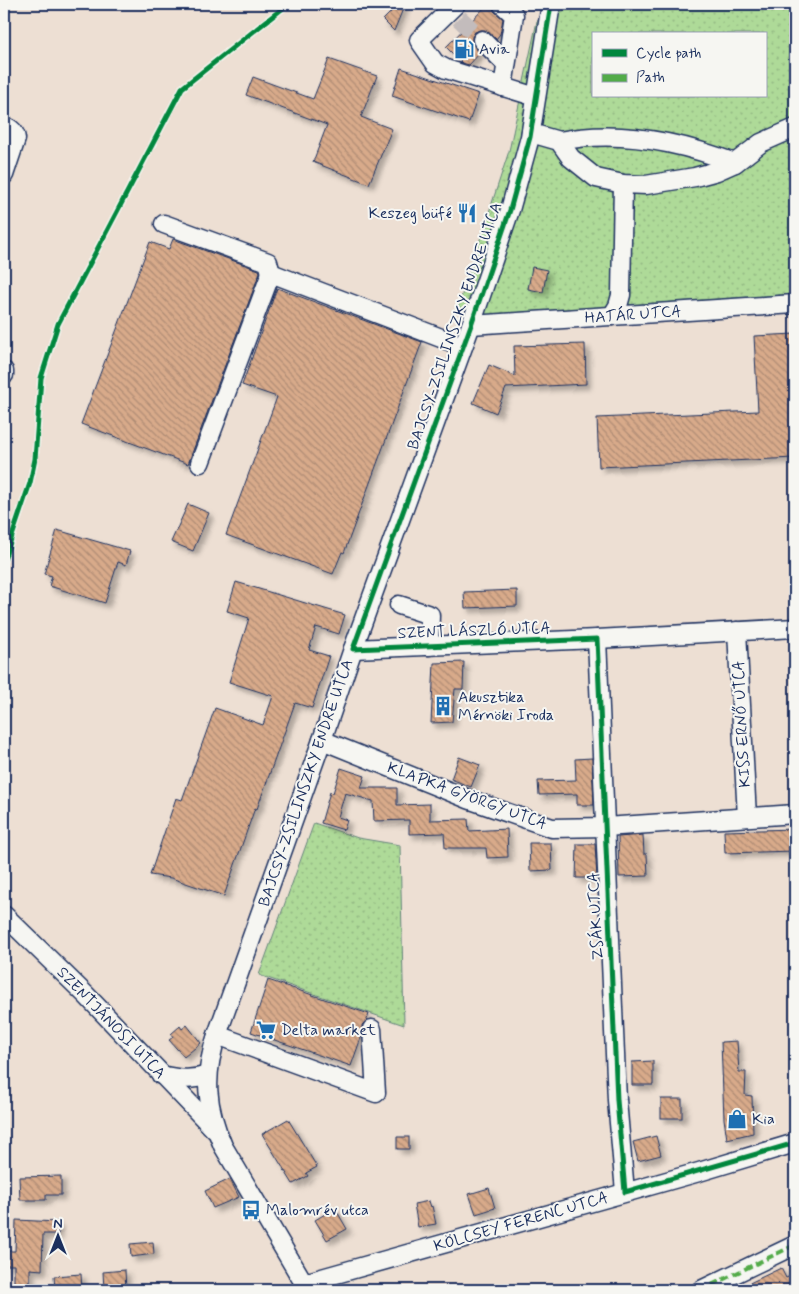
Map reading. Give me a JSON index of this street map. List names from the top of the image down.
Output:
{
  "streets": {
    "street": [
      "HATÁR UTCA",
      "BAJCSY-ZSILINSZKY ENDRE UTCA",
      "SZENT LÁSZLÓ UTCA",
      "KISS ERNŐ UTCA",
      "KLAPKA GYÖRGY UTCA",
      "ZSÁK UTCA",
      "SZENTJÁNOSI UTCA",
      "KÖLCSEY FERENC UTCA"
    ]
  },
  "crossings": [
    ["HATÁR UTCA", "BAJCSY-ZSILINSZKY ENDRE UTCA"],
    ["BAJCSY-ZSILINSZKY ENDRE UTCA", "SZENT LÁSZLÓ UTCA"],
    ["BAJCSY-ZSILINSZKY ENDRE UTCA", "KLAPKA GYÖRGY UTCA"],
    ["BAJCSY-ZSILINSZKY ENDRE UTCA", "SZENTJÁNOSI UTCA"],
    ["BAJCSY-ZSILINSZKY ENDRE UTCA", "KÖLCSEY FERENC UTCA"],
    ["SZENT LÁSZLÓ UTCA", "KISS ERNŐ UTCA"],
    ["SZENT LÁSZLÓ UTCA", "ZSÁK UTCA"],
    ["KISS ERNŐ UTCA", "KLAPKA GYÖRGY UTCA"],
    ["KLAPKA GYÖRGY UTCA", "ZSÁK UTCA"],
    ["ZSÁK UTCA", "KÖLCSEY FERENC UTCA"]
  ],
  "places": {
    "fuel station": ["Avia"],
    "restaurant": ["Keszeg büfé"],
    "building": ["Akusztika Mérnöki Iroda"],
    "supermarket": ["Delta market"],
    "shop": ["Kia"],
    "bus stop": ["Malomrév utca"]
  },
  "legend": ["Cycle path", "Path"],
  "north": "top"
}
